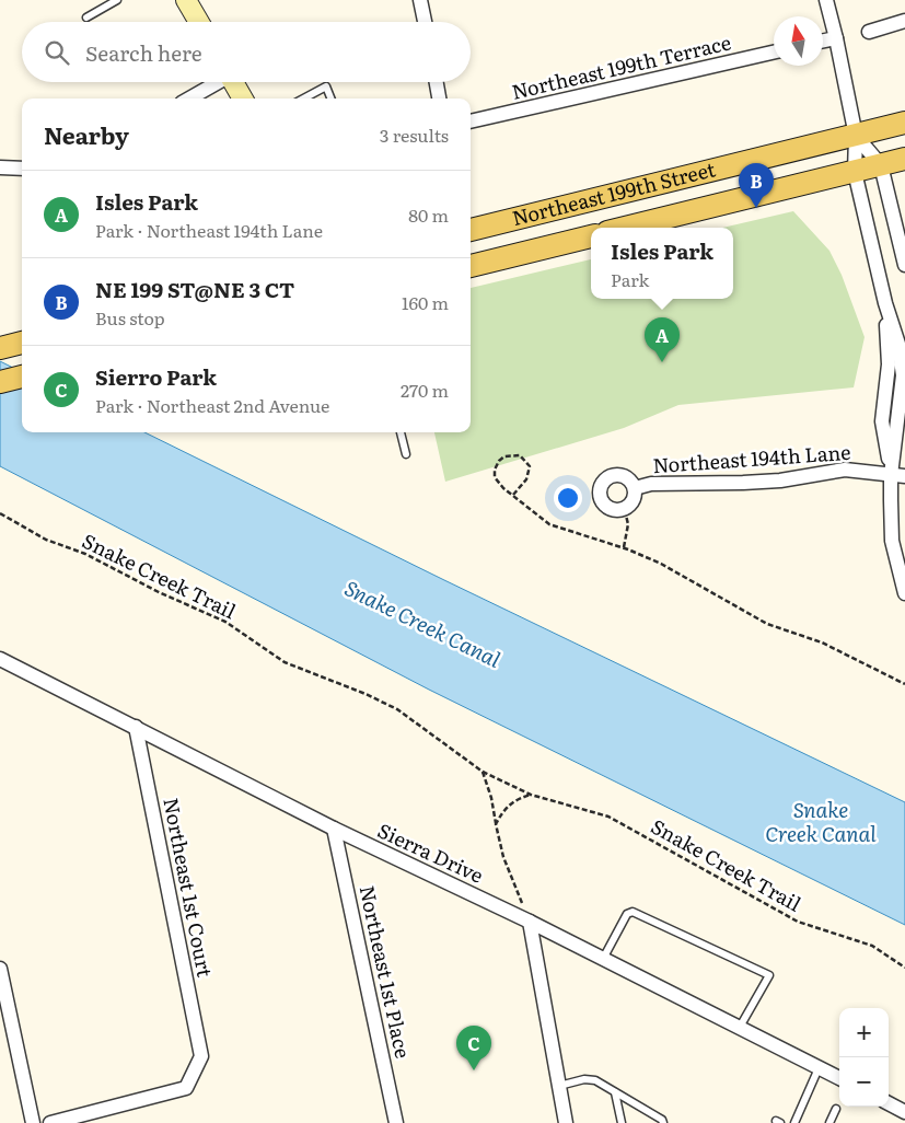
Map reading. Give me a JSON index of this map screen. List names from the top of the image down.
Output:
{
  "streets": {
    "main road": ["Northeast 199th Street"],
    "street": [
      "Northeast 199th Terrace",
      "Northeast 194th Lane",
      "Sierra Drive",
      "Northeast 1st Court",
      "Northeast 1st Place"
    ],
    "path": ["Snake Creek Trail"]
  },
  "crossings": [
    ["Sierra Drive", "Northeast 1st Court"],
    ["Sierra Drive", "Northeast 1st Place"]
  ],
  "water": ["Snake Creek Canal"],
  "north": "top",
  "page": {
    "search": "Search here",
    "heading": ["Nearby", "3 results"],
    "pins": ["B", "A", "C"],
    "list": [
      {
        "mark": "A",
        "name": "Isles Park",
        "note": "Park · Northeast 194th Lane",
        "value": "80 m"
      },
      {
        "mark": "B",
        "name": "NE 199 ST@NE 3 CT",
        "note": "Bus stop",
        "value": "160 m"
      },
      {
        "mark": "C",
        "name": "Sierro Park",
        "note": "Park · Northeast 2nd Avenue",
        "value": "270 m"
      }
    ],
    "popup": ["Isles Park", "Park"],
    "map_buttons": ["+", "−"]
  }
}
